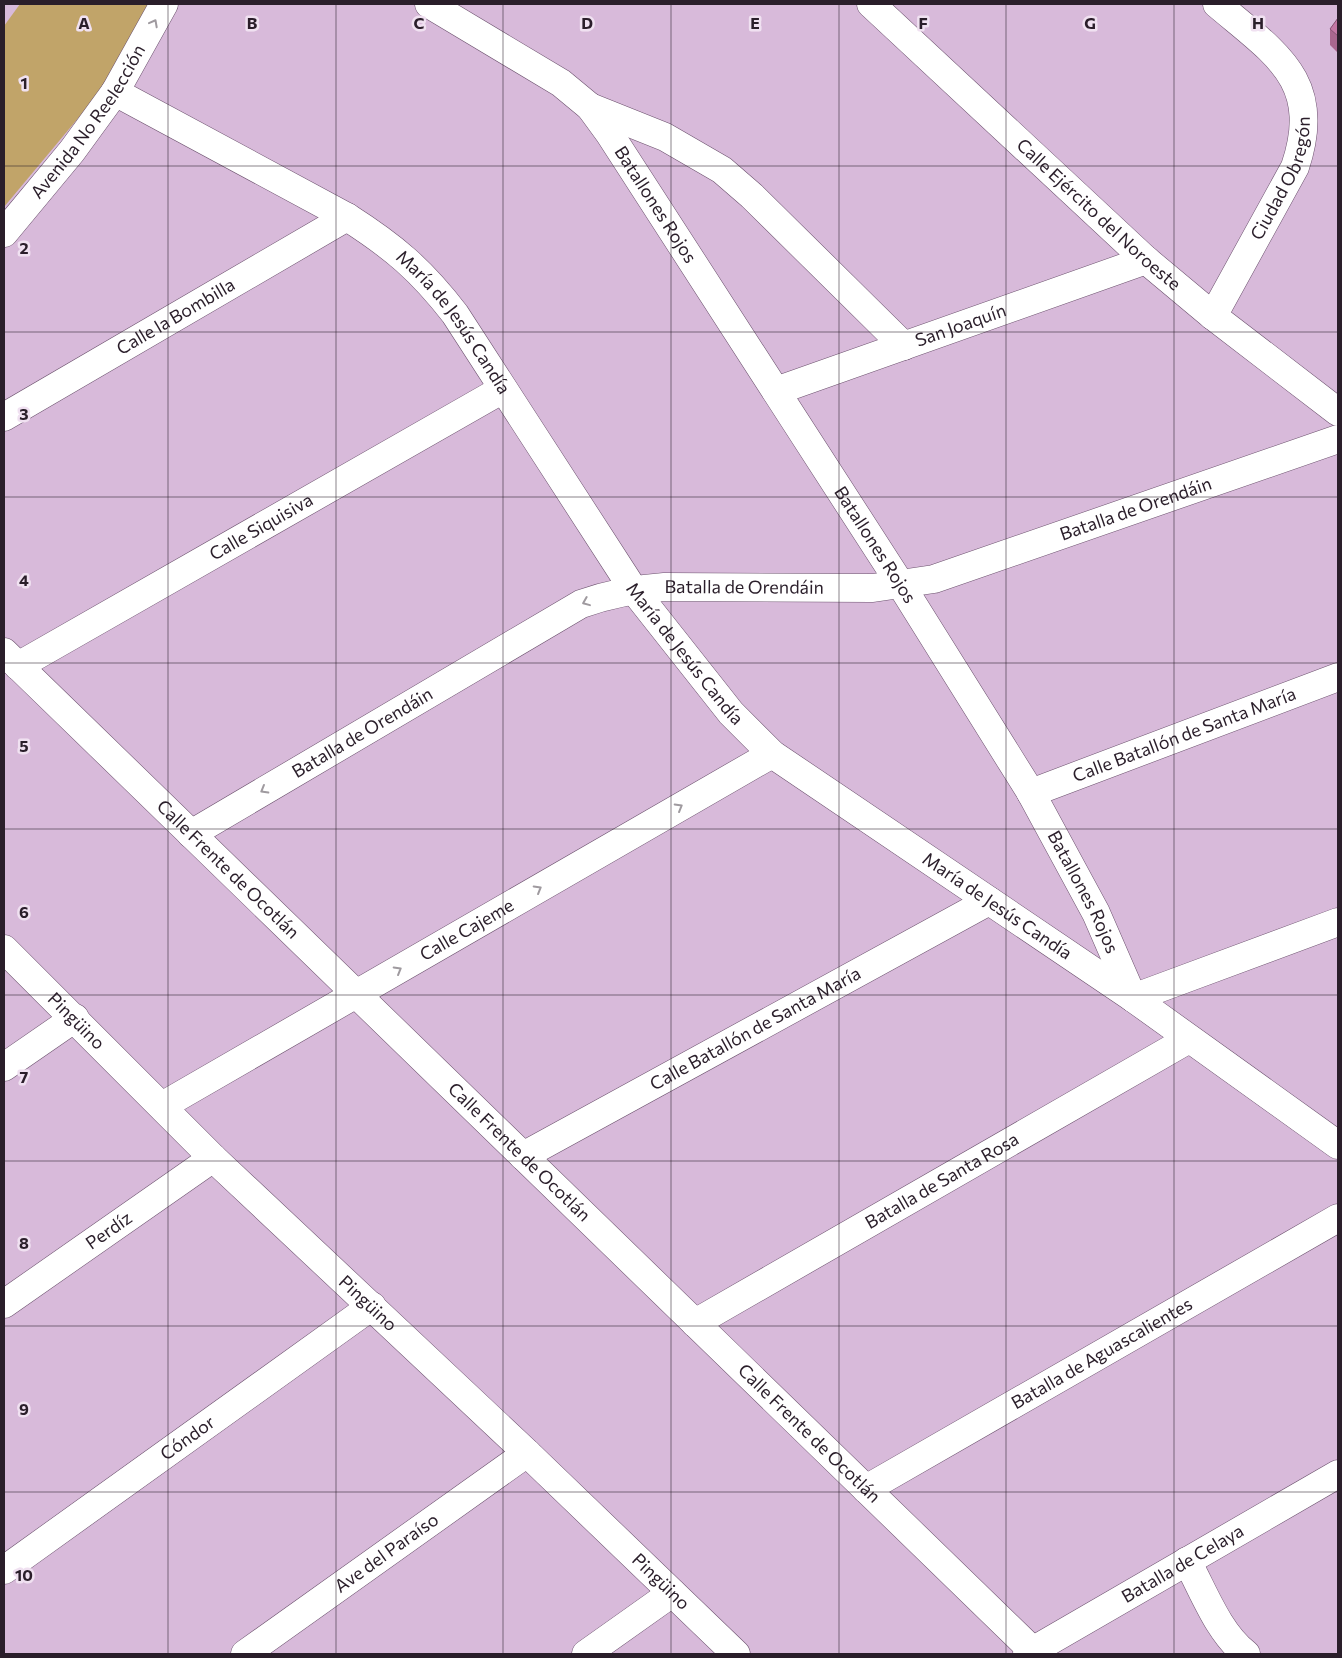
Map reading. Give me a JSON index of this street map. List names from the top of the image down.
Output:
{
  "streets": {
    "street": [
      "Avenida No Reelección",
      "Ciudad Obregón",
      "Batallones Rojos",
      "Calle Ejército del Noroeste",
      "Calle la Bombilla",
      "María de Jesús Candía",
      "San Joaquín",
      "Batalla de Orendáin",
      "Calle Siquisiva",
      "Calle Batallón de Santa María",
      "Calle Frente de Ocotlán",
      "Calle Cajeme",
      "Pingüino",
      "Batalla de Santa Rosa",
      "Perdíz",
      "Batalla de Aguascalientes",
      "Cóndor",
      "Ave del Paraíso",
      "Batalla de Celaya"
    ]
  },
  "crossings": [
    ["Avenida No Reelección", "María de Jesús Candía"],
    ["Ciudad Obregón", "Calle Ejército del Noroeste"],
    ["Batallones Rojos", "María de Jesús Candía"],
    ["Batallones Rojos", "San Joaquín"],
    ["Batallones Rojos", "Batalla de Orendáin"],
    ["Batallones Rojos", "Calle Batallón de Santa María"],
    ["Calle Ejército del Noroeste", "San Joaquín"],
    ["Calle la Bombilla", "María de Jesús Candía"],
    ["María de Jesús Candía", "Batalla de Orendáin"],
    ["María de Jesús Candía", "Calle Siquisiva"],
    ["María de Jesús Candía", "Calle Batallón de Santa María"],
    ["María de Jesús Candía", "Calle Cajeme"],
    ["María de Jesús Candía", "Batalla de Santa Rosa"],
    ["Batalla de Orendáin", "Calle Frente de Ocotlán"],
    ["Calle Siquisiva", "Calle Frente de Ocotlán"],
    ["Calle Batallón de Santa María", "Calle Frente de Ocotlán"],
    ["Calle Frente de Ocotlán", "Calle Cajeme"],
    ["Calle Frente de Ocotlán", "Batalla de Santa Rosa"],
    ["Calle Frente de Ocotlán", "Batalla de Aguascalientes"],
    ["Calle Frente de Ocotlán", "Batalla de Celaya"],
    ["Calle Cajeme", "Pingüino"],
    ["Pingüino", "Perdíz"],
    ["Pingüino", "Cóndor"],
    ["Pingüino", "Ave del Paraíso"]
  ],
  "one_way": ["Avenida No Reelección", "Batalla de Orendáin", "Calle Cajeme"],
  "grid": {
    "columns": [
      "A",
      "B",
      "C",
      "D",
      "E",
      "F",
      "G",
      "H"
    ],
    "rows": [
      "1",
      "2",
      "3",
      "4",
      "5",
      "6",
      "7",
      "8",
      "9",
      "10"
    ]
  }
}
